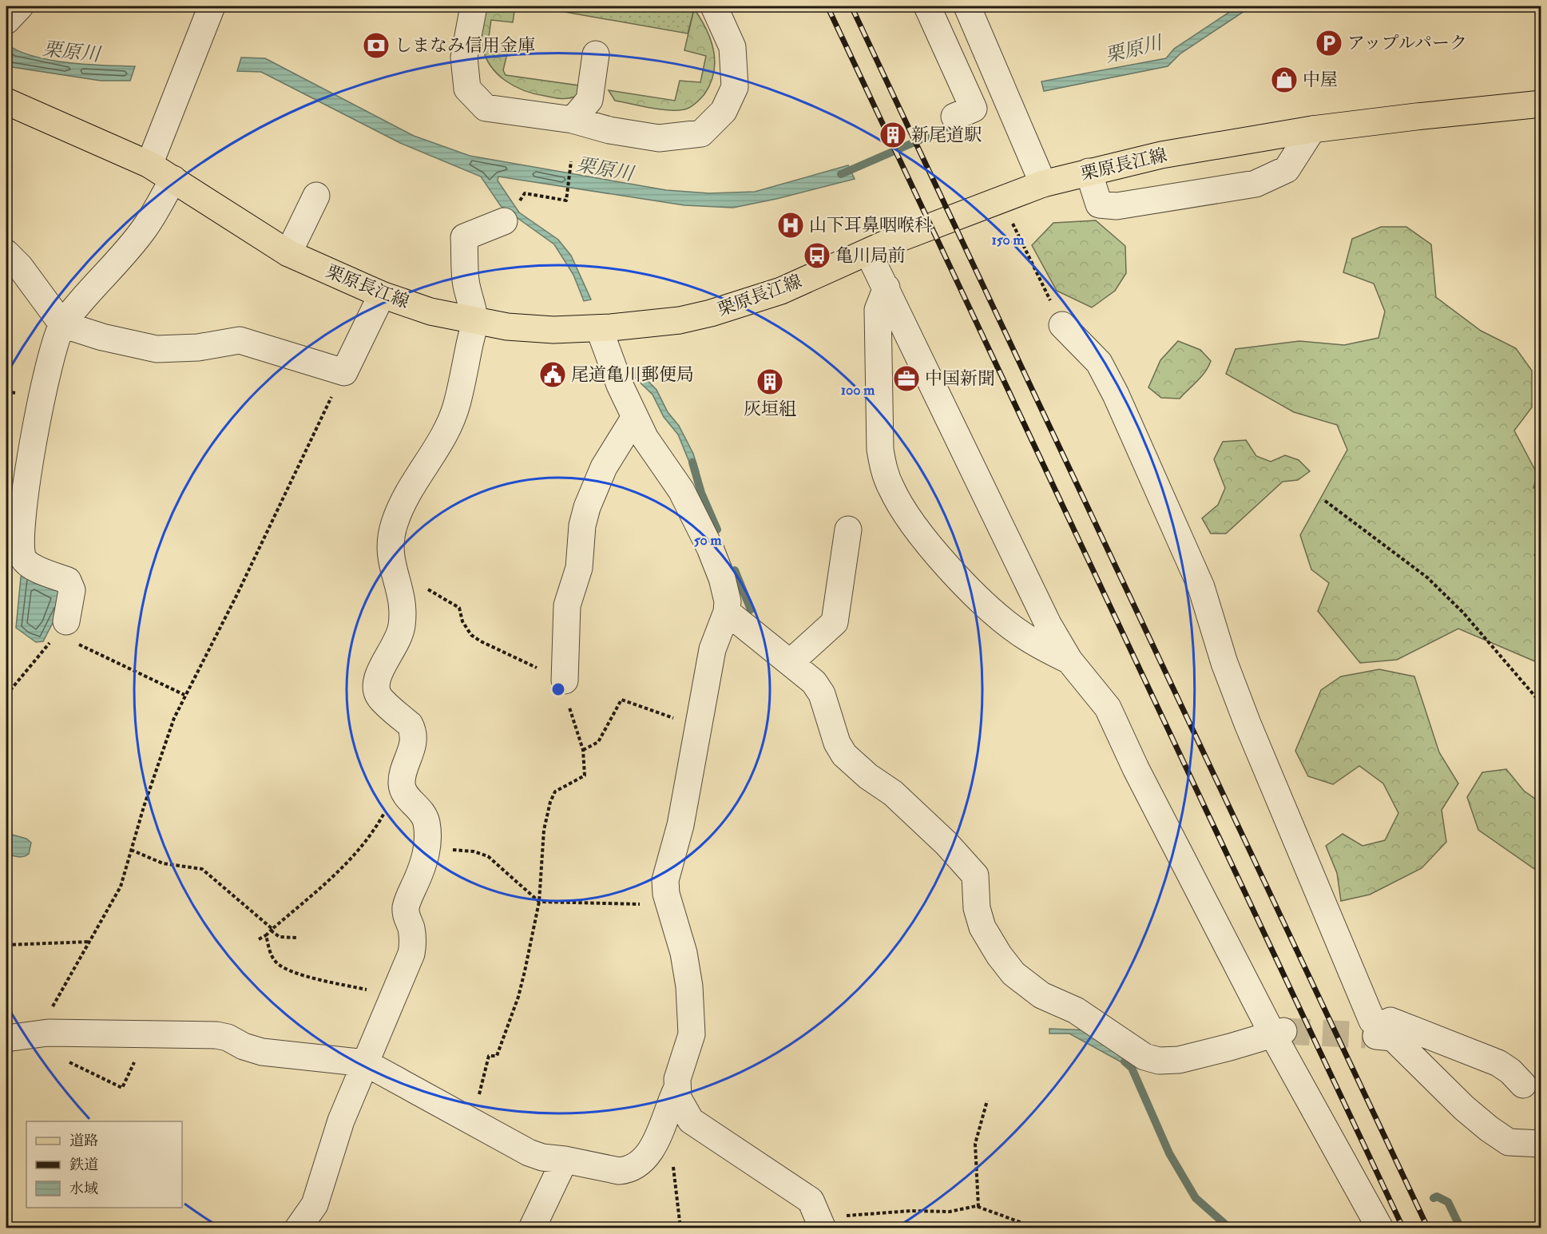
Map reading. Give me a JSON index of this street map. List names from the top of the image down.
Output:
{
  "streets": {
    "main road": ["栗原長江線"]
  },
  "water": ["栗原川"],
  "places": {
    "parking": ["アップルパーク"],
    "bank": ["しまなみ信用金庫"],
    "shop": ["中屋"],
    "building": ["新尾道駅", "灰垣組"],
    "hospital": ["山下耳鼻咽喉科"],
    "bus stop": ["亀川局前"],
    "public building": ["尾道亀川郵便局"],
    "office": ["中国新聞"]
  },
  "legend": ["道路", "鉄道", "水域"],
  "rings": ["150 m", "100 m", "50 m"]
}
